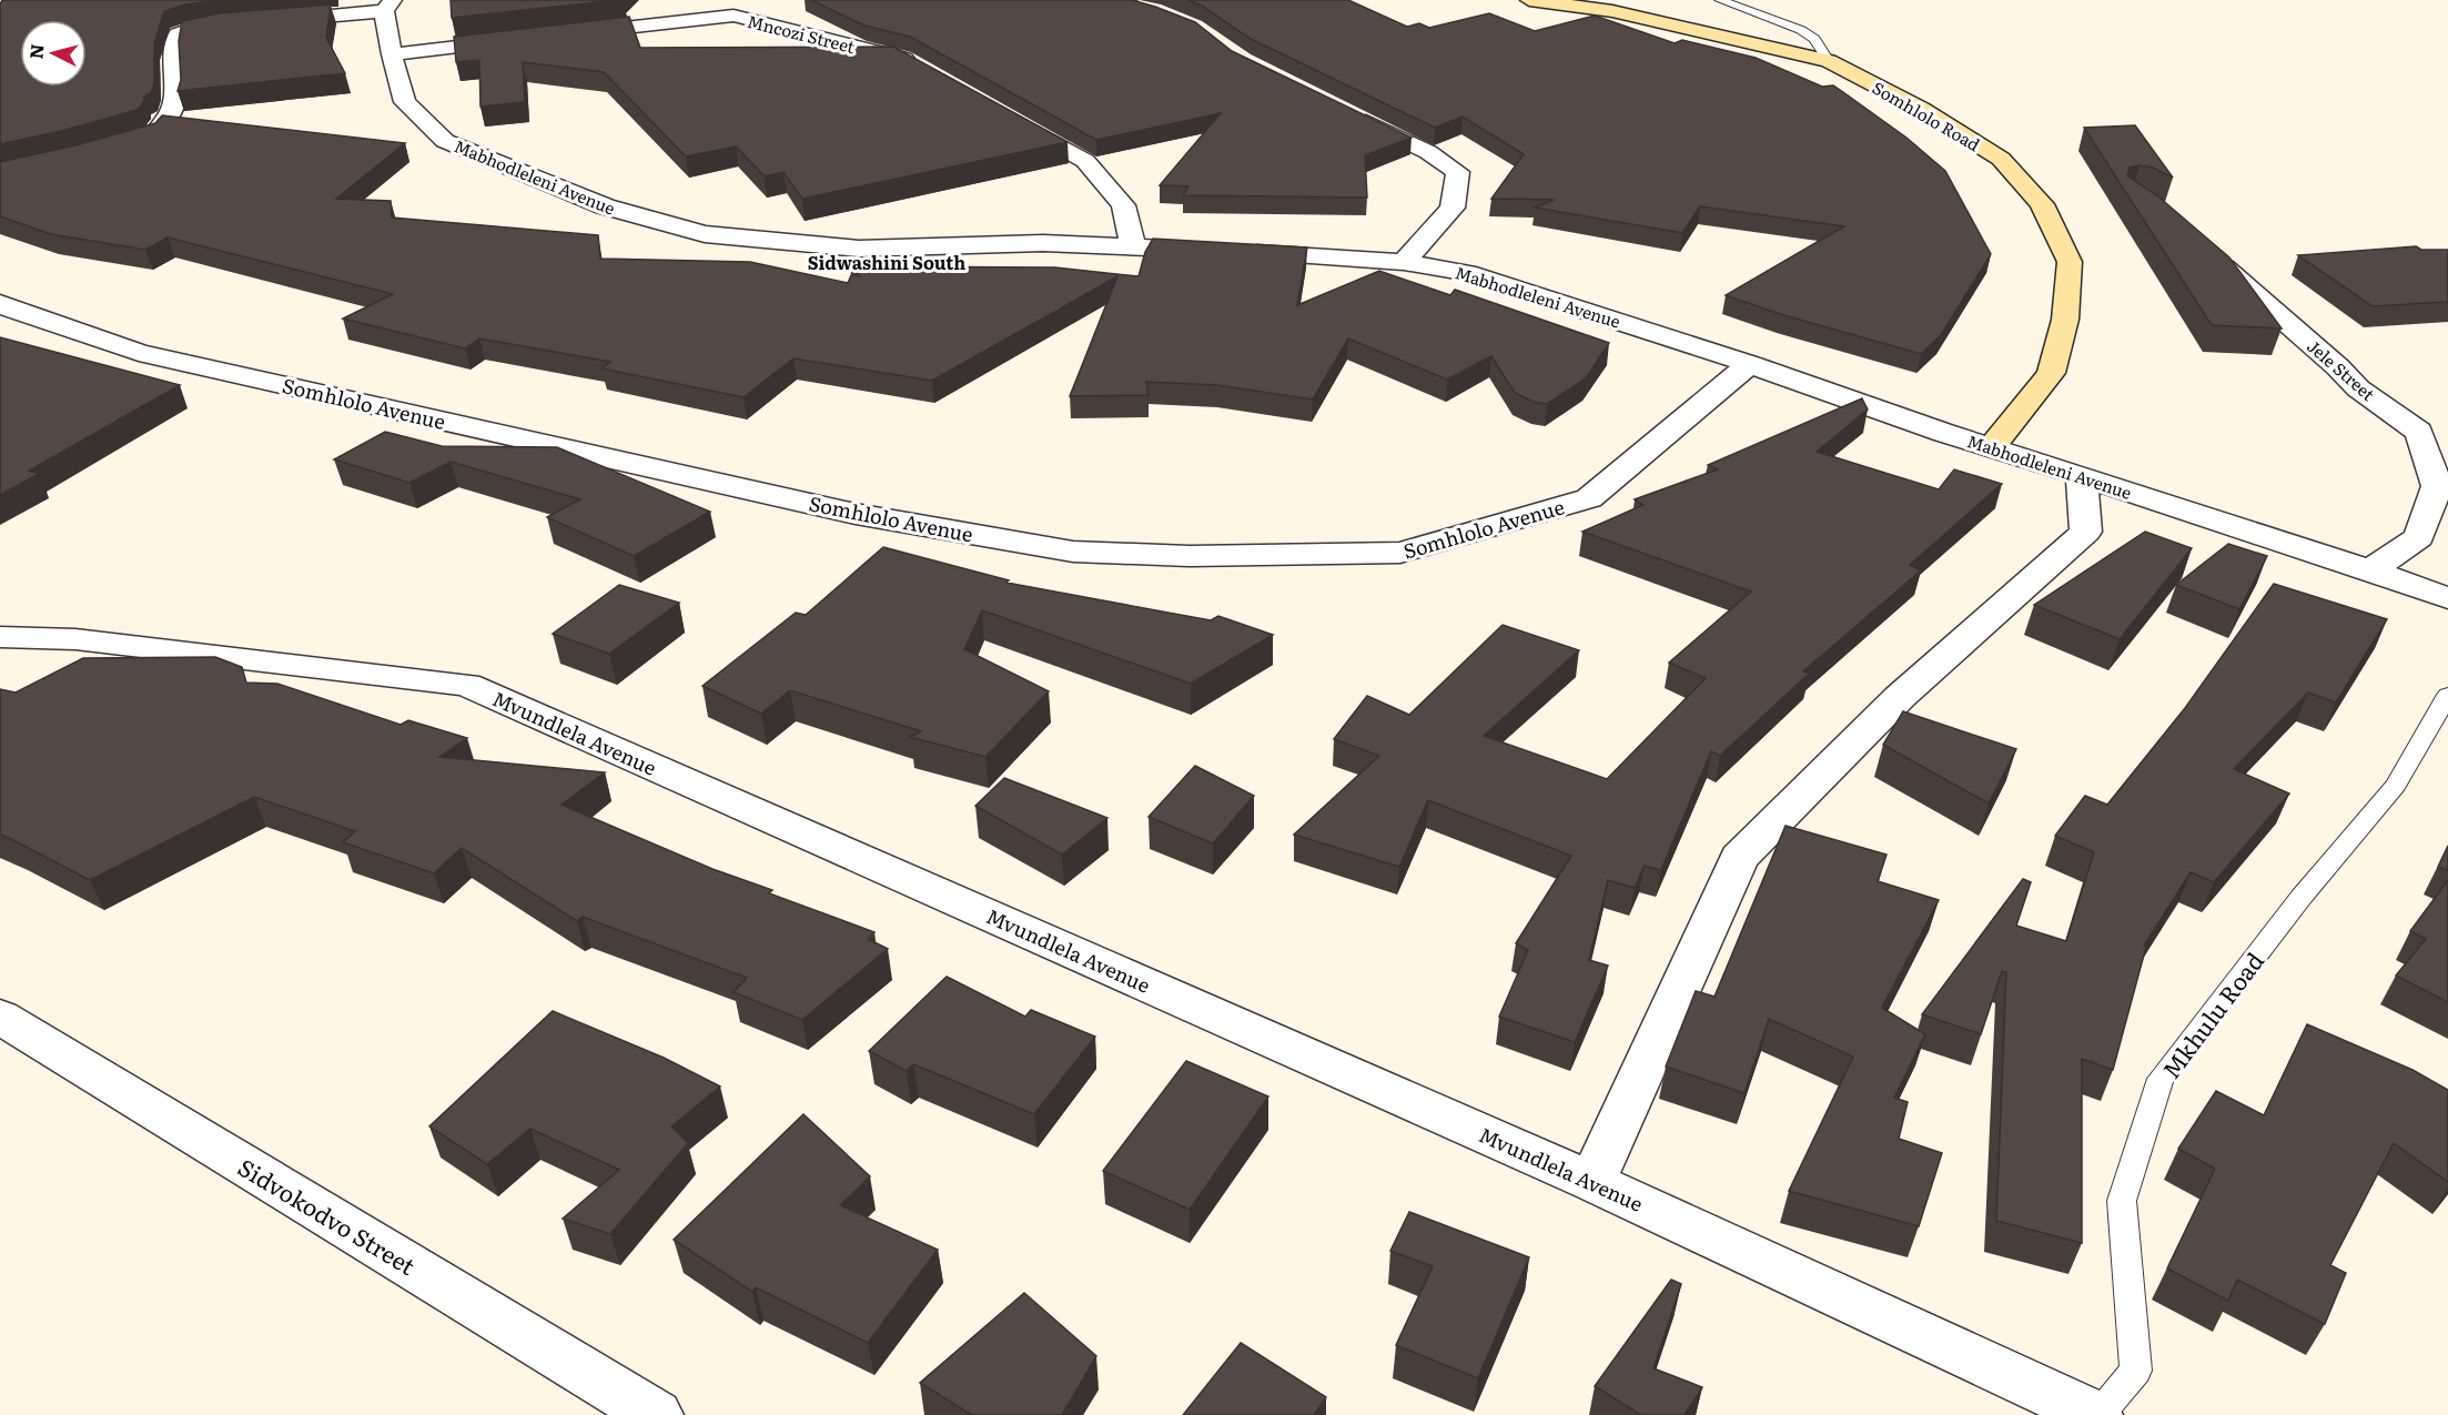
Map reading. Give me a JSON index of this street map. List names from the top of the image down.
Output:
{
  "streets": {
    "street": [
      "Mncozi Street",
      "Somhlolo Road",
      "Mabhodleleni Avenue",
      "Jele Street",
      "Somhlolo Avenue",
      "Mvundlela Avenue",
      "Sidvokodvo Street"
    ],
    "lane": ["Mkhulu Road"]
  },
  "crossings": [
    ["Somhlolo Road", "Mabhodleleni Avenue"],
    ["Mabhodleleni Avenue", "Jele Street"],
    ["Mabhodleleni Avenue", "Somhlolo Avenue"],
    ["Mvundlela Avenue", "Mkhulu Road"]
  ],
  "districts": ["Sidwashini South"],
  "north": "left"
}
